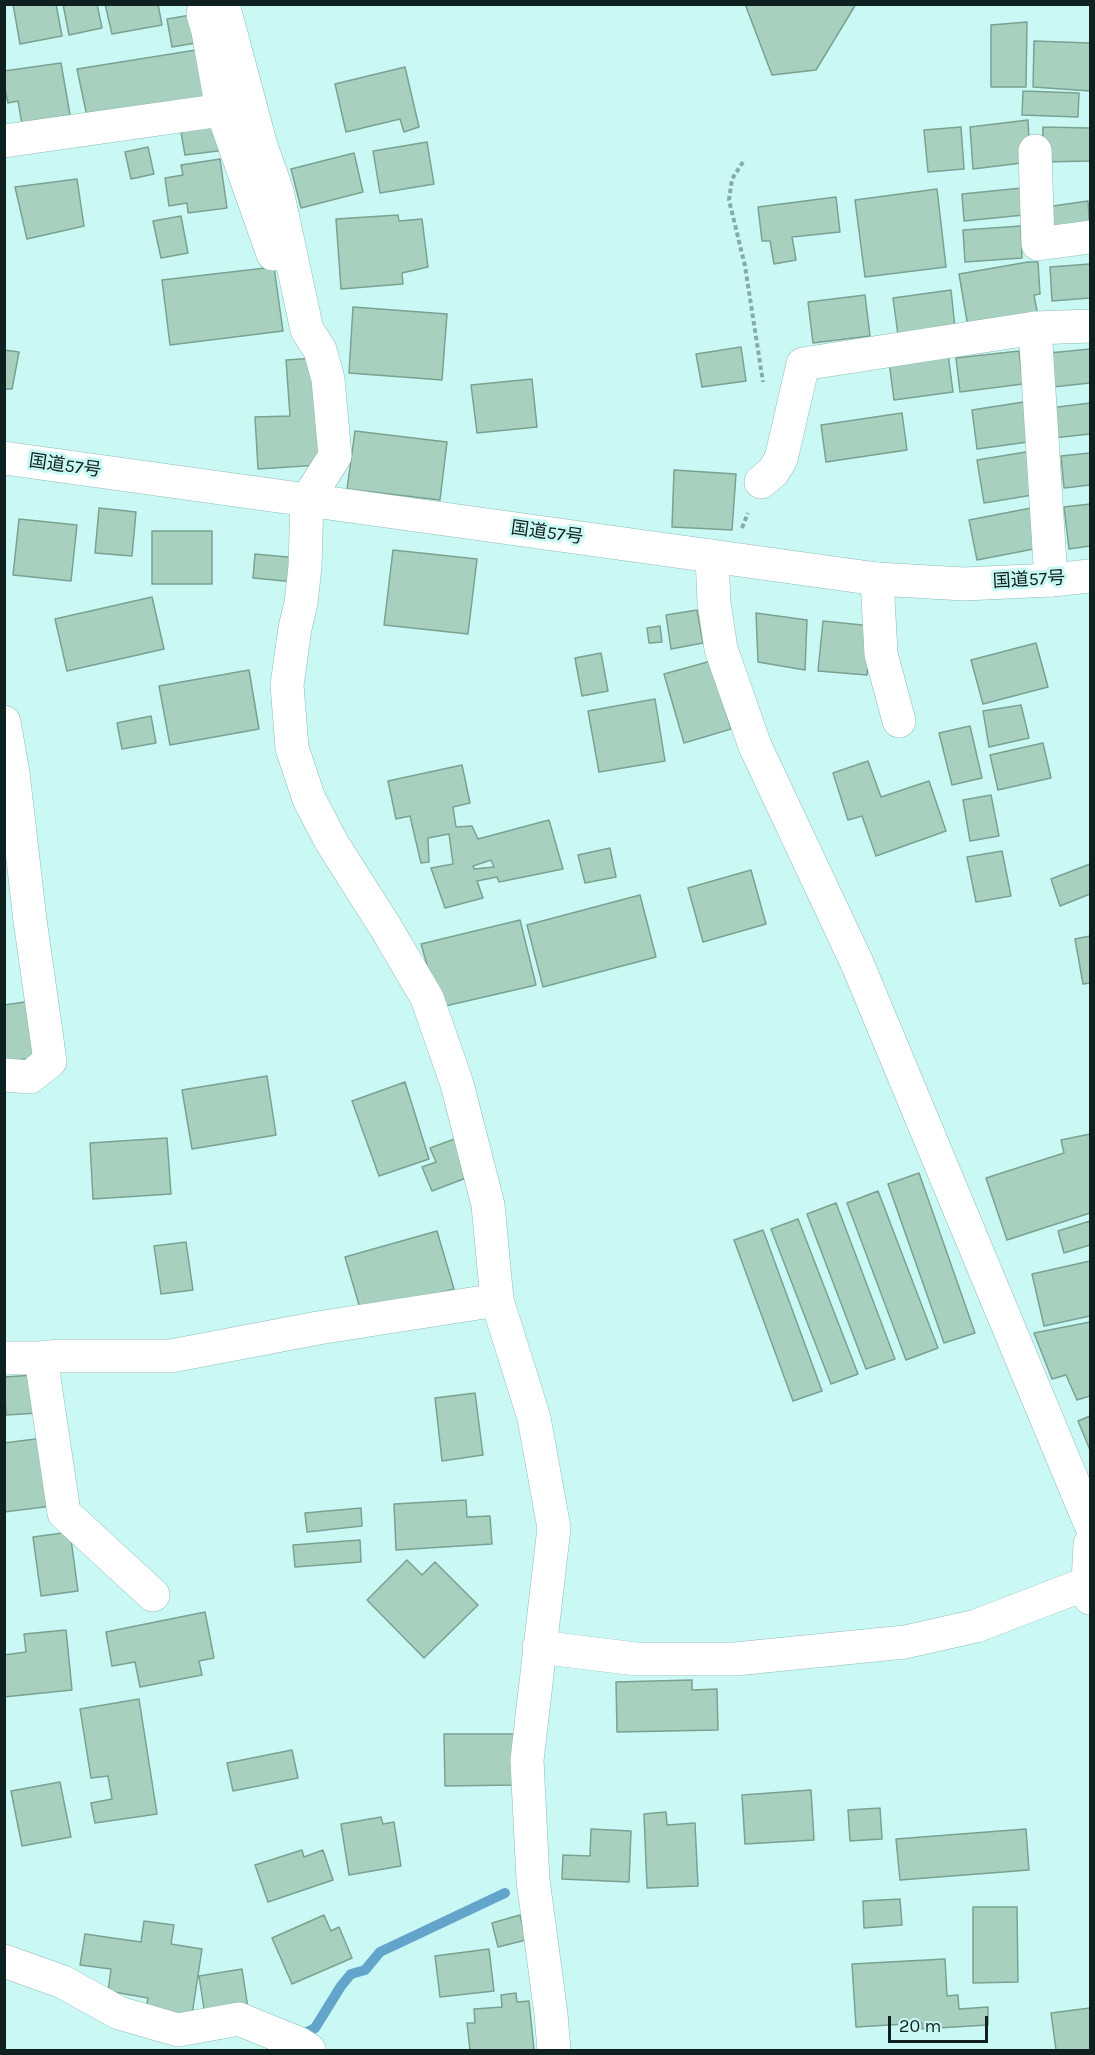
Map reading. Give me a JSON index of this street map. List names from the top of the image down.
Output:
{
  "streets": {
    "main road": ["国道57号"]
  },
  "scale_bar": "20 m"
}
